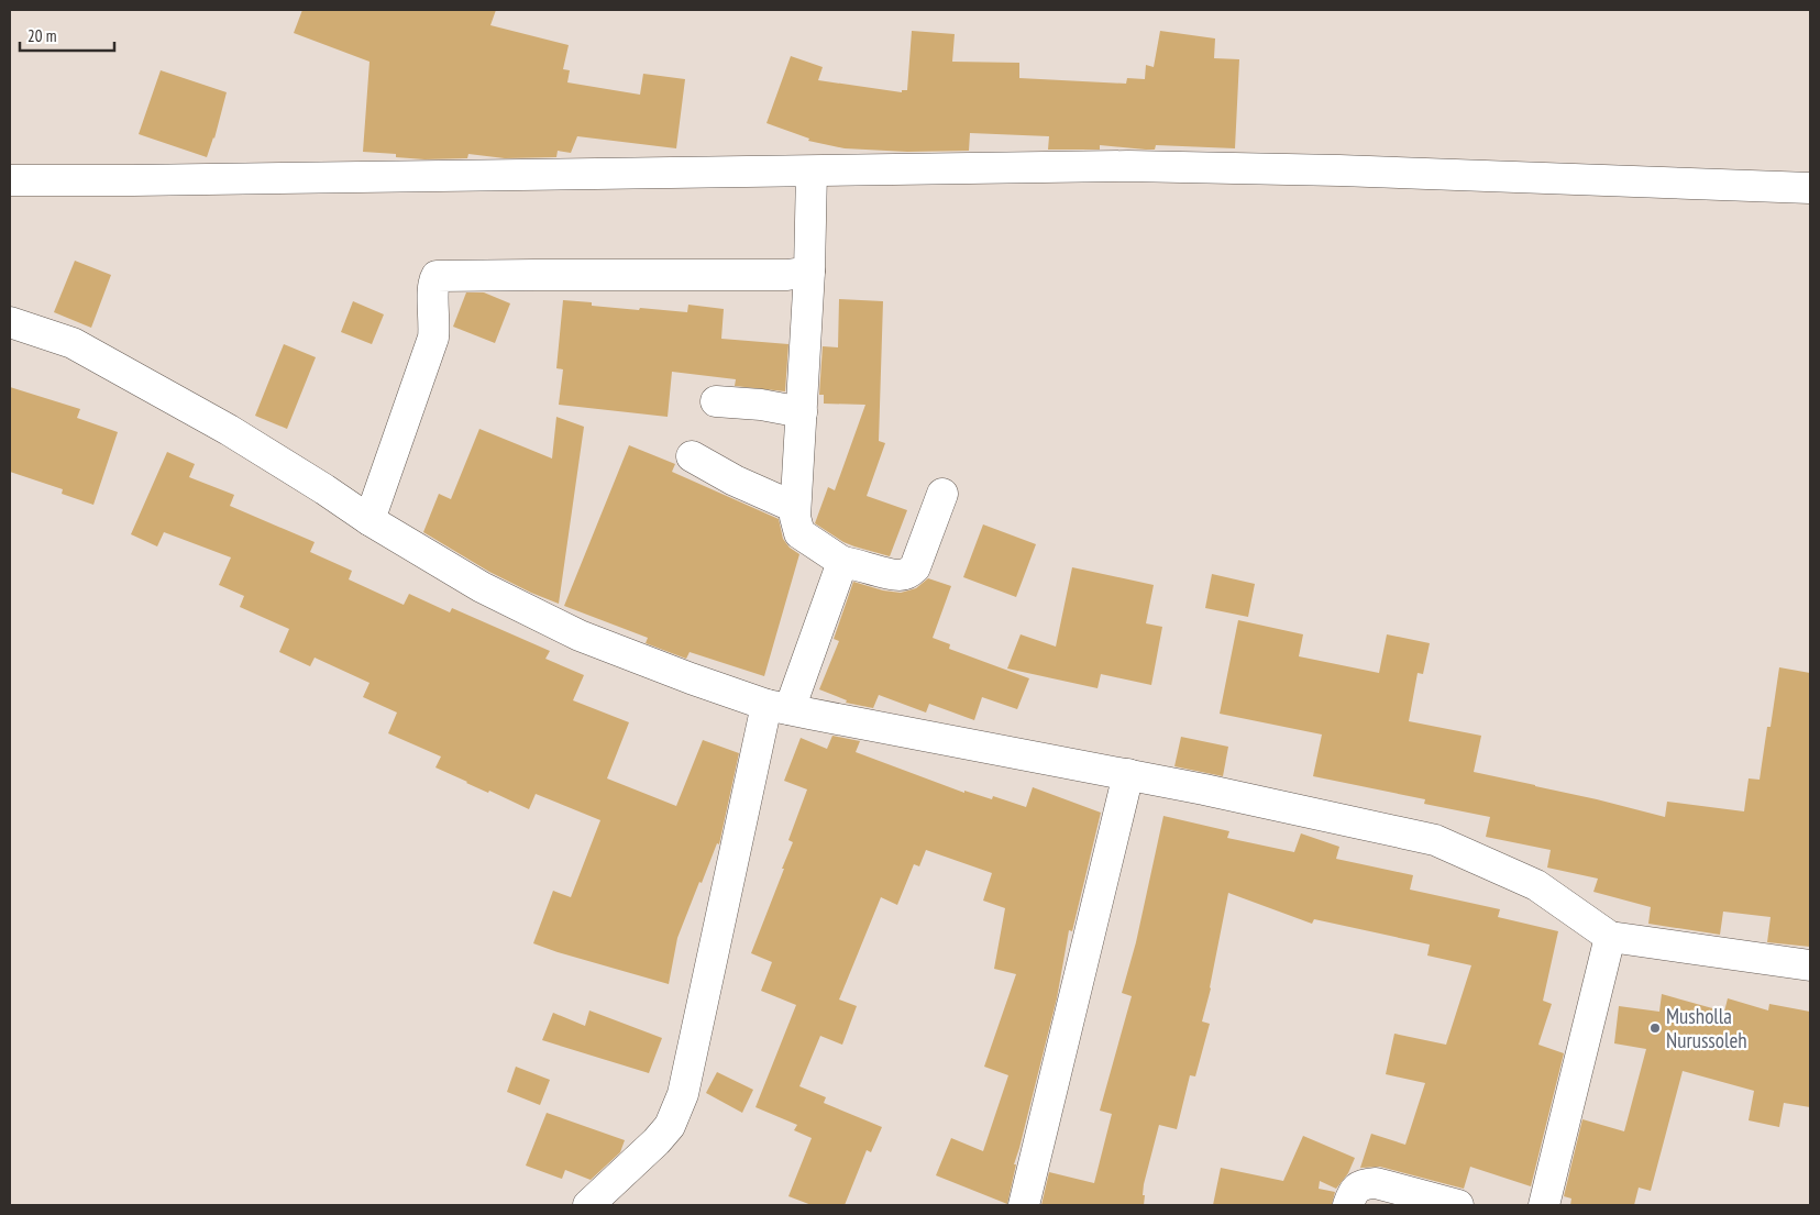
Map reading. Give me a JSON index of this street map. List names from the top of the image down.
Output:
{
  "places": ["Musholla Nurussoleh"],
  "scale_bar": "20 m"
}
